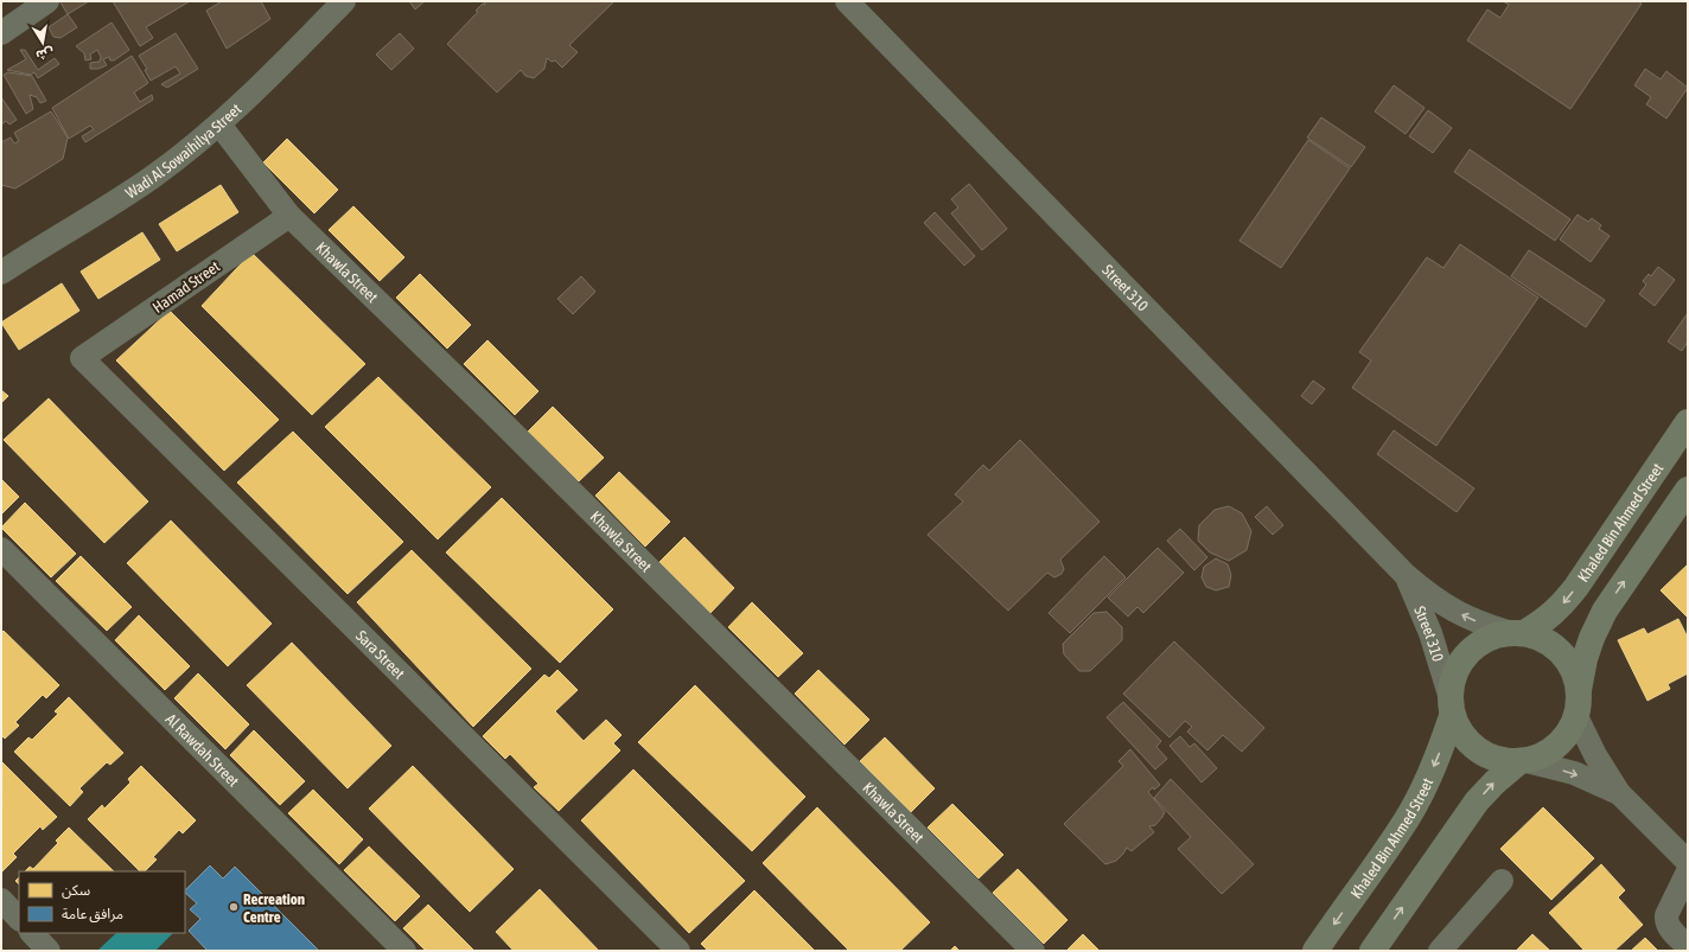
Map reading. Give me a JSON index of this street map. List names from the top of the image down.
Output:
{
  "streets": {
    "main road": ["Khaled Bin Ahmed Street"],
    "street": [
      "Wadi Al Sowaihilya Street",
      "Khawla Street",
      "Hamad Street",
      "Street 310",
      "Sara Street",
      "Al Rawdah Street"
    ]
  },
  "crossings": [
    ["Wadi Al Sowaihilya Street", "Khawla Street"],
    ["Khawla Street", "Hamad Street"],
    ["Hamad Street", "Sara Street"],
    ["Street 310", "Khaled Bin Ahmed Street"]
  ],
  "places": ["Recreation Centre"],
  "legend": ["سكن", "مرافق عامة"],
  "north": "bottom"
}
